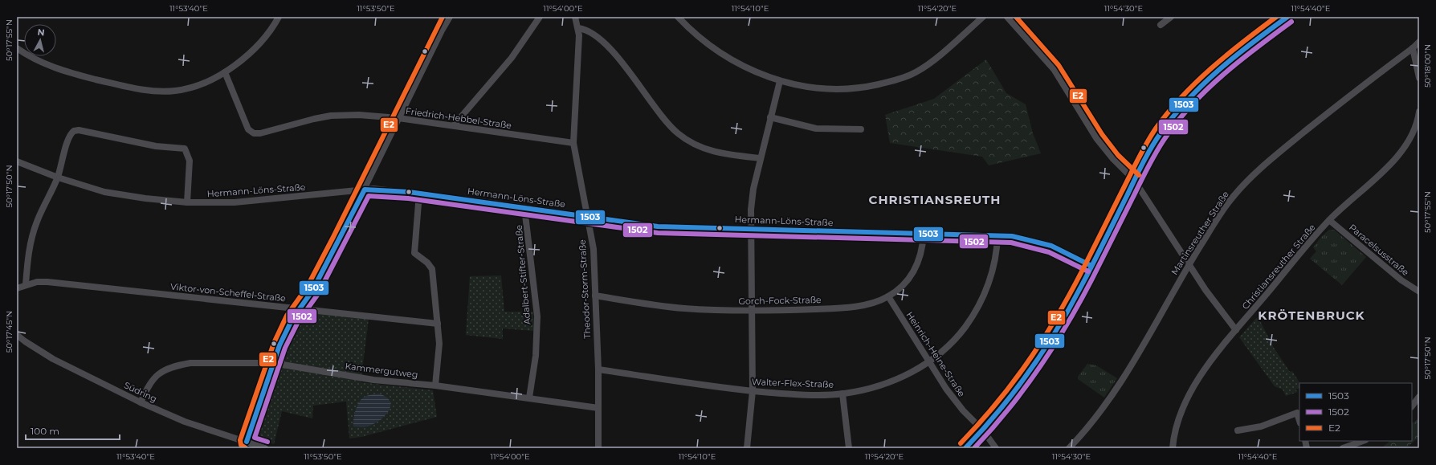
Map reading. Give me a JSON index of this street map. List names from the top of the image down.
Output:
{
  "streets": {
    "street": [
      "Friedrich-Hebbel-Straße",
      "Hermann-Löns-Straße",
      "Martinsreuther Straße",
      "Paracelsusstraße",
      "Christiansreuther Straße",
      "Adalbert-Stifter-Straße",
      "Theodor-Storm-Straße",
      "Viktor-von-Scheffel-Straße",
      "Gorch-Fock-Straße",
      "Heinrich-Heine-Straße",
      "Kammergutweg",
      "Walter-Flex-Straße",
      "Südring"
    ]
  },
  "crossings": [
    ["Friedrich-Hebbel-Straße", "Theodor-Storm-Straße"],
    ["Hermann-Löns-Straße", "Adalbert-Stifter-Straße"],
    ["Hermann-Löns-Straße", "Theodor-Storm-Straße"],
    ["Hermann-Löns-Straße", "Gorch-Fock-Straße"],
    ["Hermann-Löns-Straße", "Walter-Flex-Straße"],
    ["Paracelsusstraße", "Christiansreuther Straße"],
    ["Adalbert-Stifter-Straße", "Kammergutweg"],
    ["Theodor-Storm-Straße", "Gorch-Fock-Straße"],
    ["Theodor-Storm-Straße", "Kammergutweg"],
    ["Theodor-Storm-Straße", "Walter-Flex-Straße"],
    ["Gorch-Fock-Straße", "Heinrich-Heine-Straße"],
    ["Heinrich-Heine-Straße", "Walter-Flex-Straße"],
    ["Kammergutweg", "Südring"]
  ],
  "districts": ["CHRISTIANSREUTH", "KRÖTENBRUCK"],
  "lines": ["transit line 1503", "transit line E2", "transit line 1502"],
  "legend": ["1503", "1502", "E2"],
  "scale_bar": "100 m",
  "north": "top",
  "coordinates": [
    "11°53'40\"E",
    "11°53'50\"E",
    "11°54'00\"E",
    "11°54'10\"E",
    "11°54'20\"E",
    "11°54'30\"E",
    "11°54'40\"E",
    "50°17'55\"N",
    "50°18'00\"N",
    "50°17'50\"N",
    "50°17'45\"N"
  ]
}
